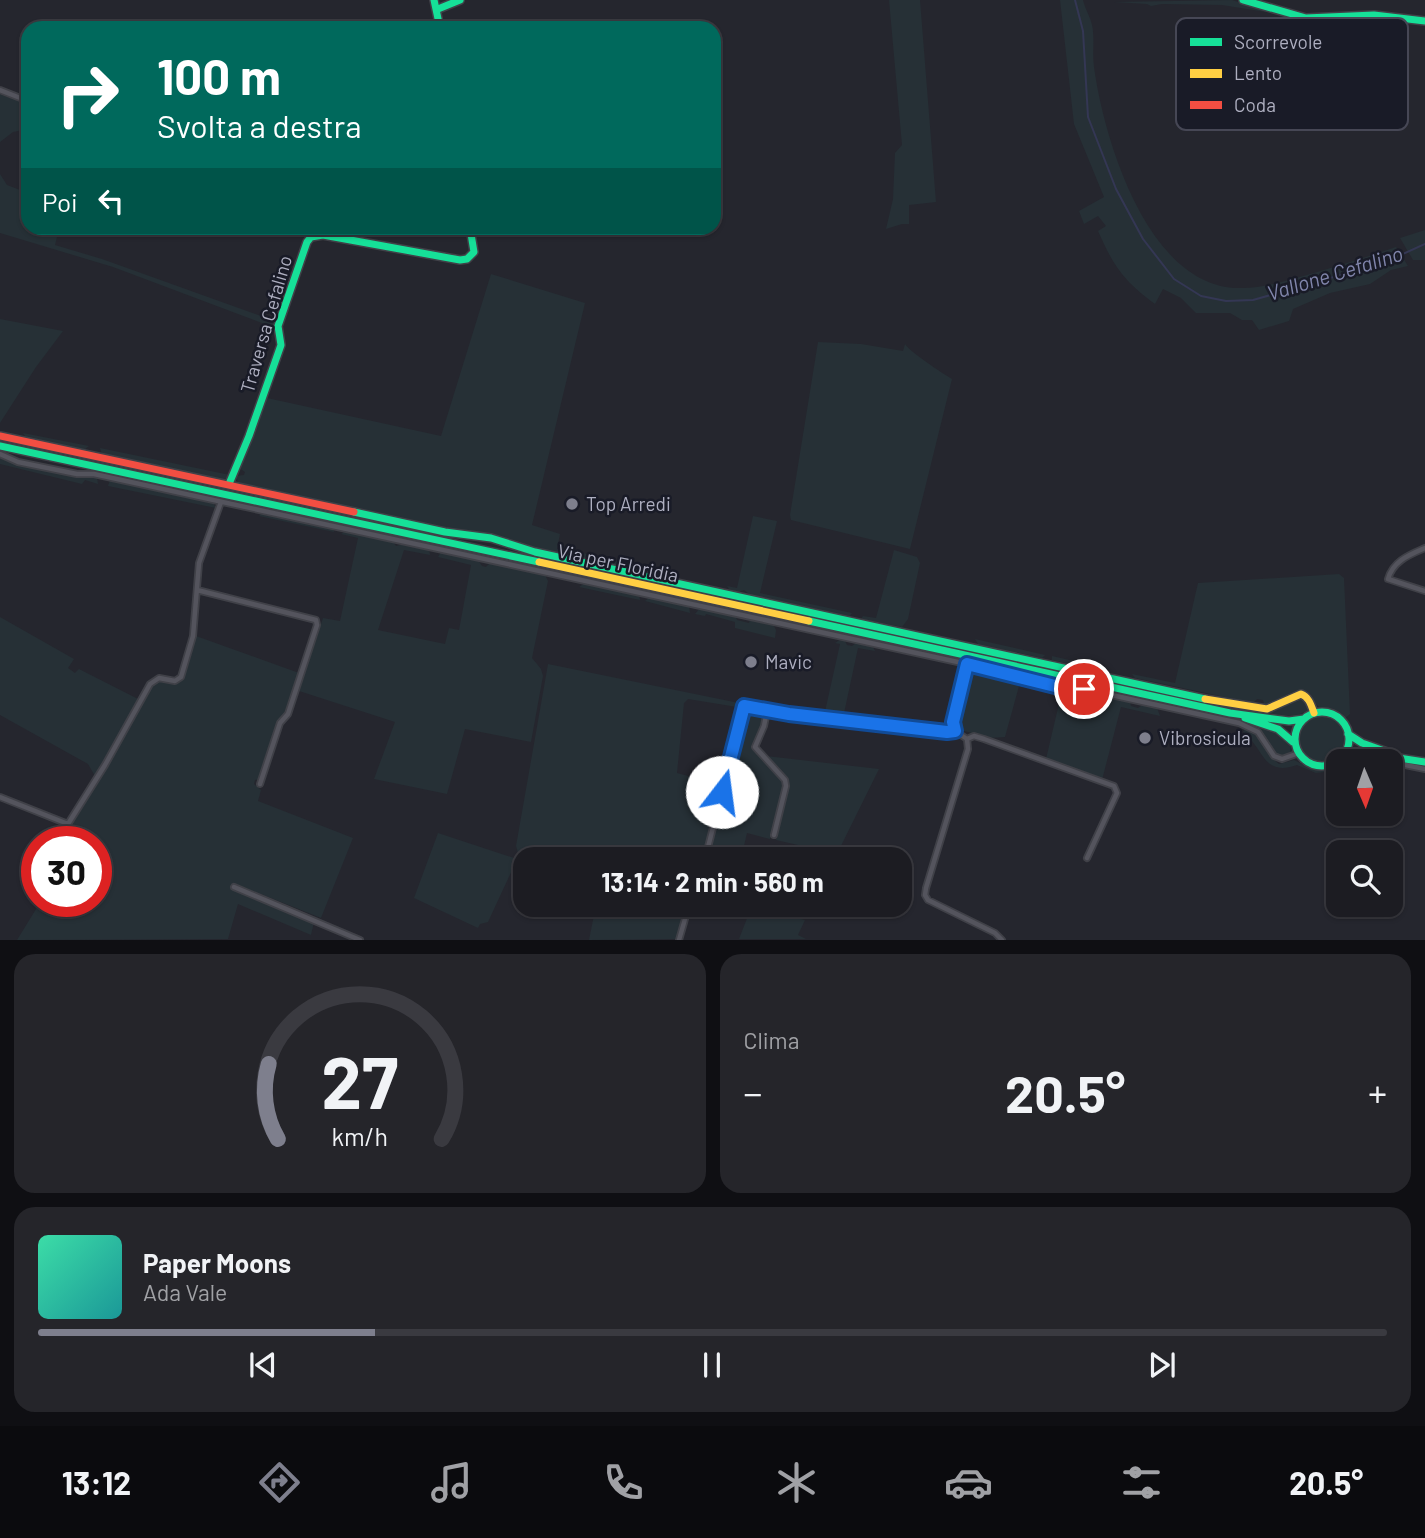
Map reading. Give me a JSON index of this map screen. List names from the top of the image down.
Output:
{
  "streets": {
    "street": ["Traversa Cefalino", "Via per Floridia"]
  },
  "water": ["Vallone Cefalino"],
  "places": ["Top Arredi", "Mavic", "Vibrosicula"],
  "legend": ["Scorrevole", "Lento", "Coda"],
  "north": "bottom",
  "page": {
    "turn": ["100 m", "Svolta a destra"],
    "then": "Poi",
    "limit": "30",
    "trip": "13:14 · 2 min · 560 m",
    "tile": "Clima",
    "heat": ["−", "20.5°", "+"],
    "song": ["Paper Moons", "Ada Vale"],
    "tabs": ["13:12", "20.5°"],
    "gauge": ["27", "km/h"]
  }
}
